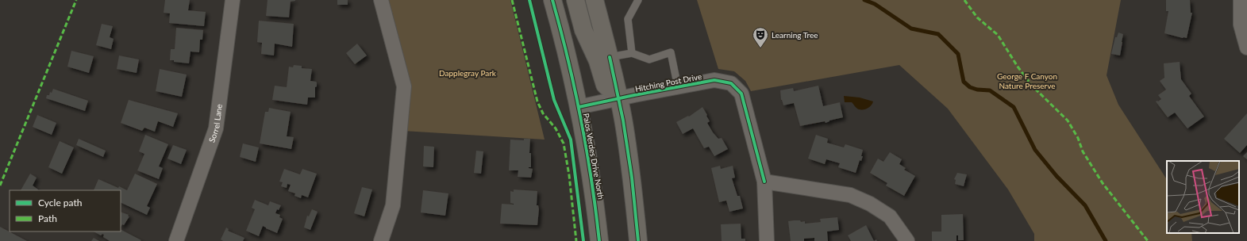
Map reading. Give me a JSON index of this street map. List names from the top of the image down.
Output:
{
  "streets": {
    "main road": ["Palos Verdes Drive North"],
    "street": ["Hitching Post Drive", "Sorrel Lane"]
  },
  "crossings": [
    ["Hitching Post Drive", "Palos Verdes Drive North"]
  ],
  "parks": ["Dapplegray Park", "George F Canyon Nature Preserve"],
  "places": {
    "theatre": ["Learning Tree"]
  },
  "legend": ["Cycle path", "Path"]
}
